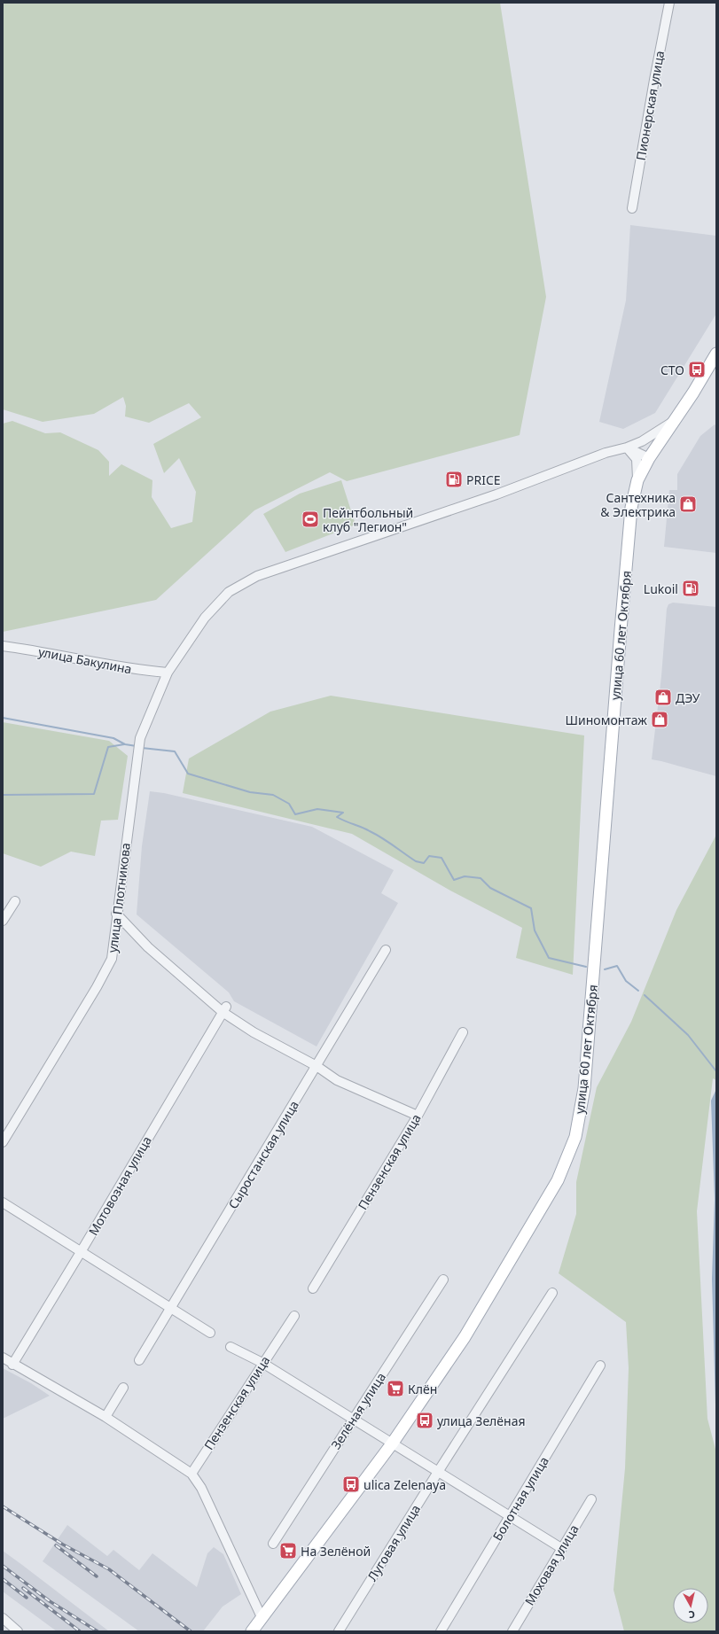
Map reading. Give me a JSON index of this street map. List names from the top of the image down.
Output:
{
  "streets": {
    "main road": ["улица 60 лет Октября"],
    "street": [
      "Пионерская улица",
      "улица Бакулина",
      "улица Плотникова",
      "Сыростанская улица",
      "Пензенская улица",
      "Мотовозная улица",
      "Зелёная улица",
      "Болотная улица",
      "Луговая улица",
      "Моховая улица"
    ]
  },
  "crossings": [
    ["улица Бакулина", "улица Плотникова"]
  ],
  "places": {
    "bus stop": ["СТО", "улица Зелёная", "ulica Zelenaya"],
    "fuel station": ["PRICE", "Lukoil"],
    "shop": ["Сантехника & Электрика", "ДЭУ", "Шиномонтаж"],
    "sports": ["Пейнтбольный клуб \"Легион\""],
    "supermarket": ["Клён", "На Зелёной"]
  },
  "north": "bottom"
}
